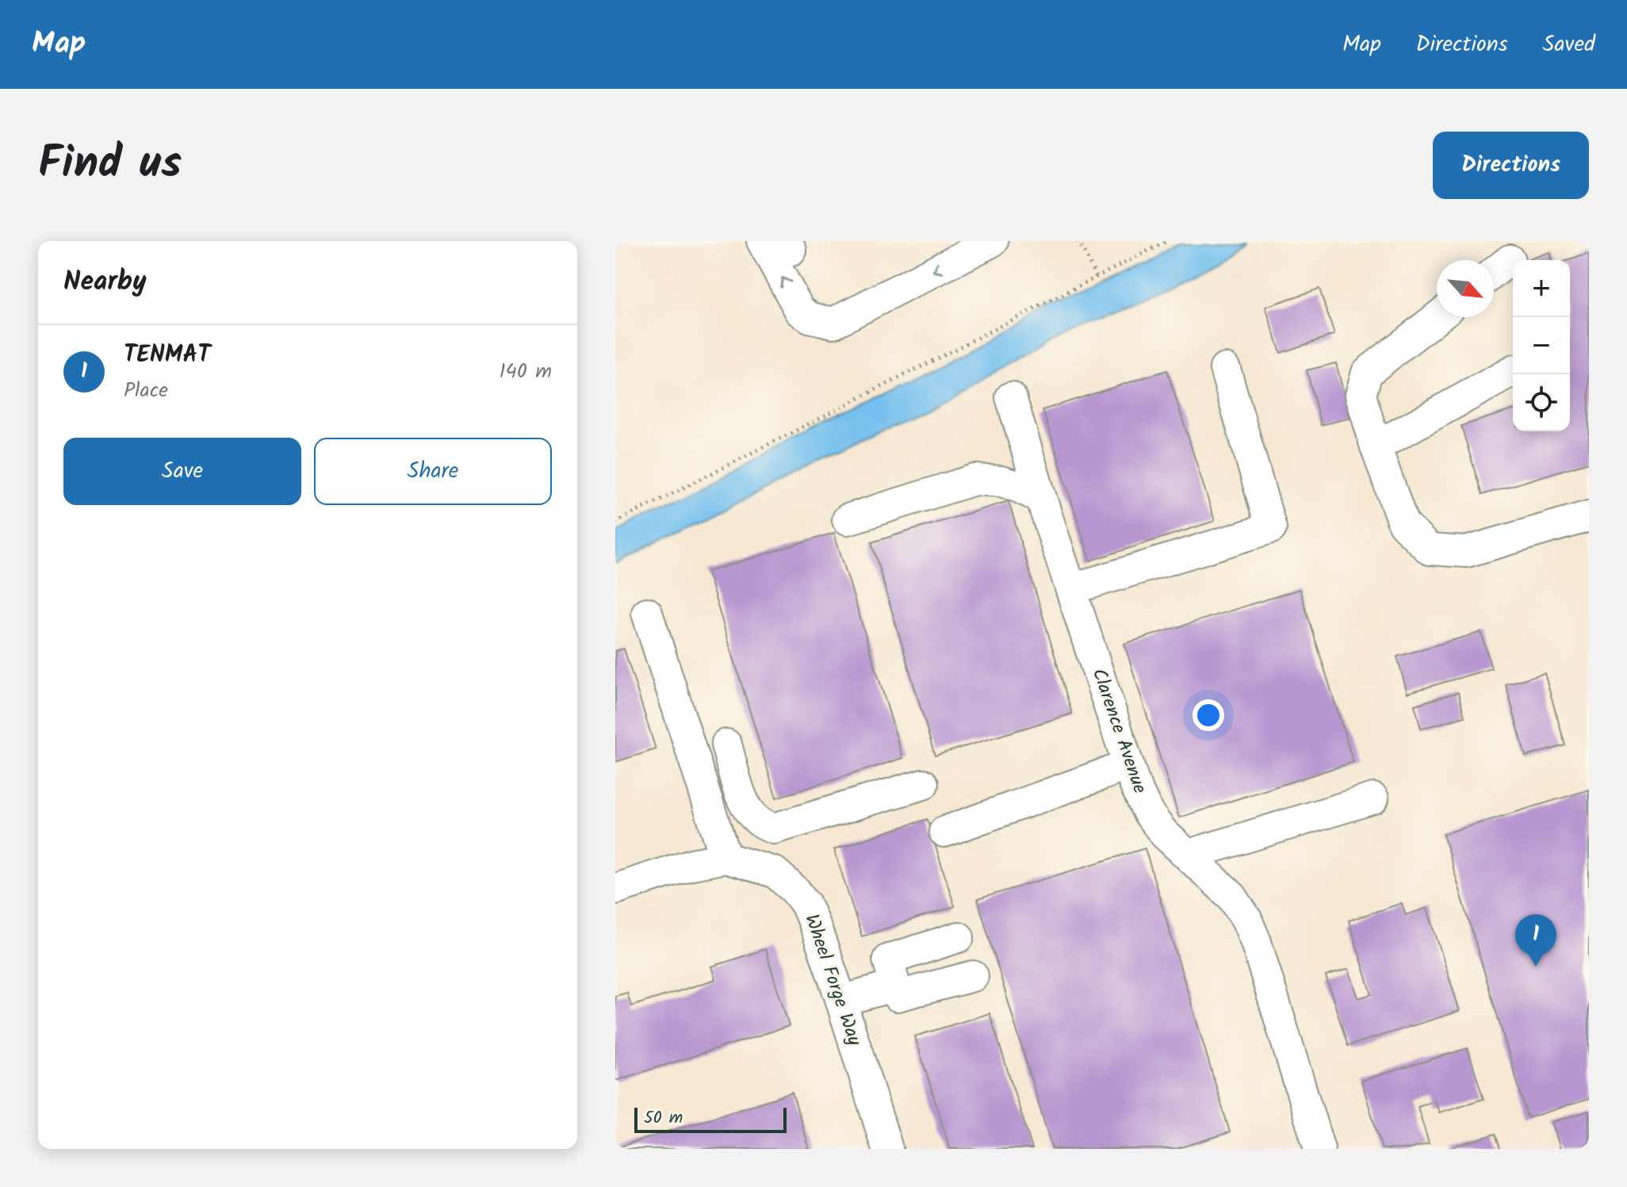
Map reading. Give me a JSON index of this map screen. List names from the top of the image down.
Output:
{
  "streets": {
    "street": ["Clarence Avenue", "Wheel Forge Way"]
  },
  "scale_bar": "50 m",
  "north": "bottom right",
  "page": {
    "header": "Map",
    "nav": ["Map", "Directions", "Saved"],
    "title": "Find us",
    "buttons": [
      "Directions",
      ["Save", "Share"]
    ],
    "heading": "Nearby",
    "map_buttons": ["+", "−"],
    "list": [
      {
        "mark": "1",
        "name": "TENMAT",
        "note": "Place",
        "value": "140 m"
      }
    ],
    "pins": "1",
    "scale": "50 m"
  }
}
